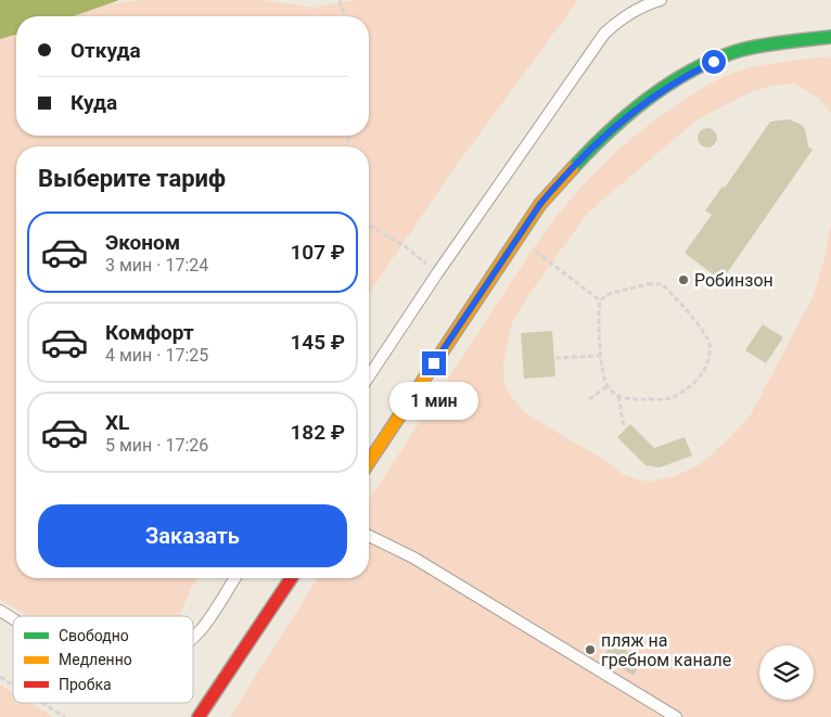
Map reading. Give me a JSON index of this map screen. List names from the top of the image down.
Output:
{
  "places": ["Робинзон", "пляж на гребном канале"],
  "legend": ["Свободно", "Медленно", "Пробка"],
  "page": {
    "banner": ["Откуда", "Куда"],
    "heading": "Выберите тариф",
    "list": [
      {
        "name": "Эконом",
        "note": "3 мин · 17:24",
        "value": "107 ₽"
      },
      {
        "name": "Комфорт",
        "note": "4 мин · 17:25",
        "value": "145 ₽"
      },
      {
        "name": "XL",
        "note": "5 мин · 17:26",
        "value": "182 ₽"
      }
    ],
    "bubble": "1 мин",
    "buttons": "Заказать"
  }
}
